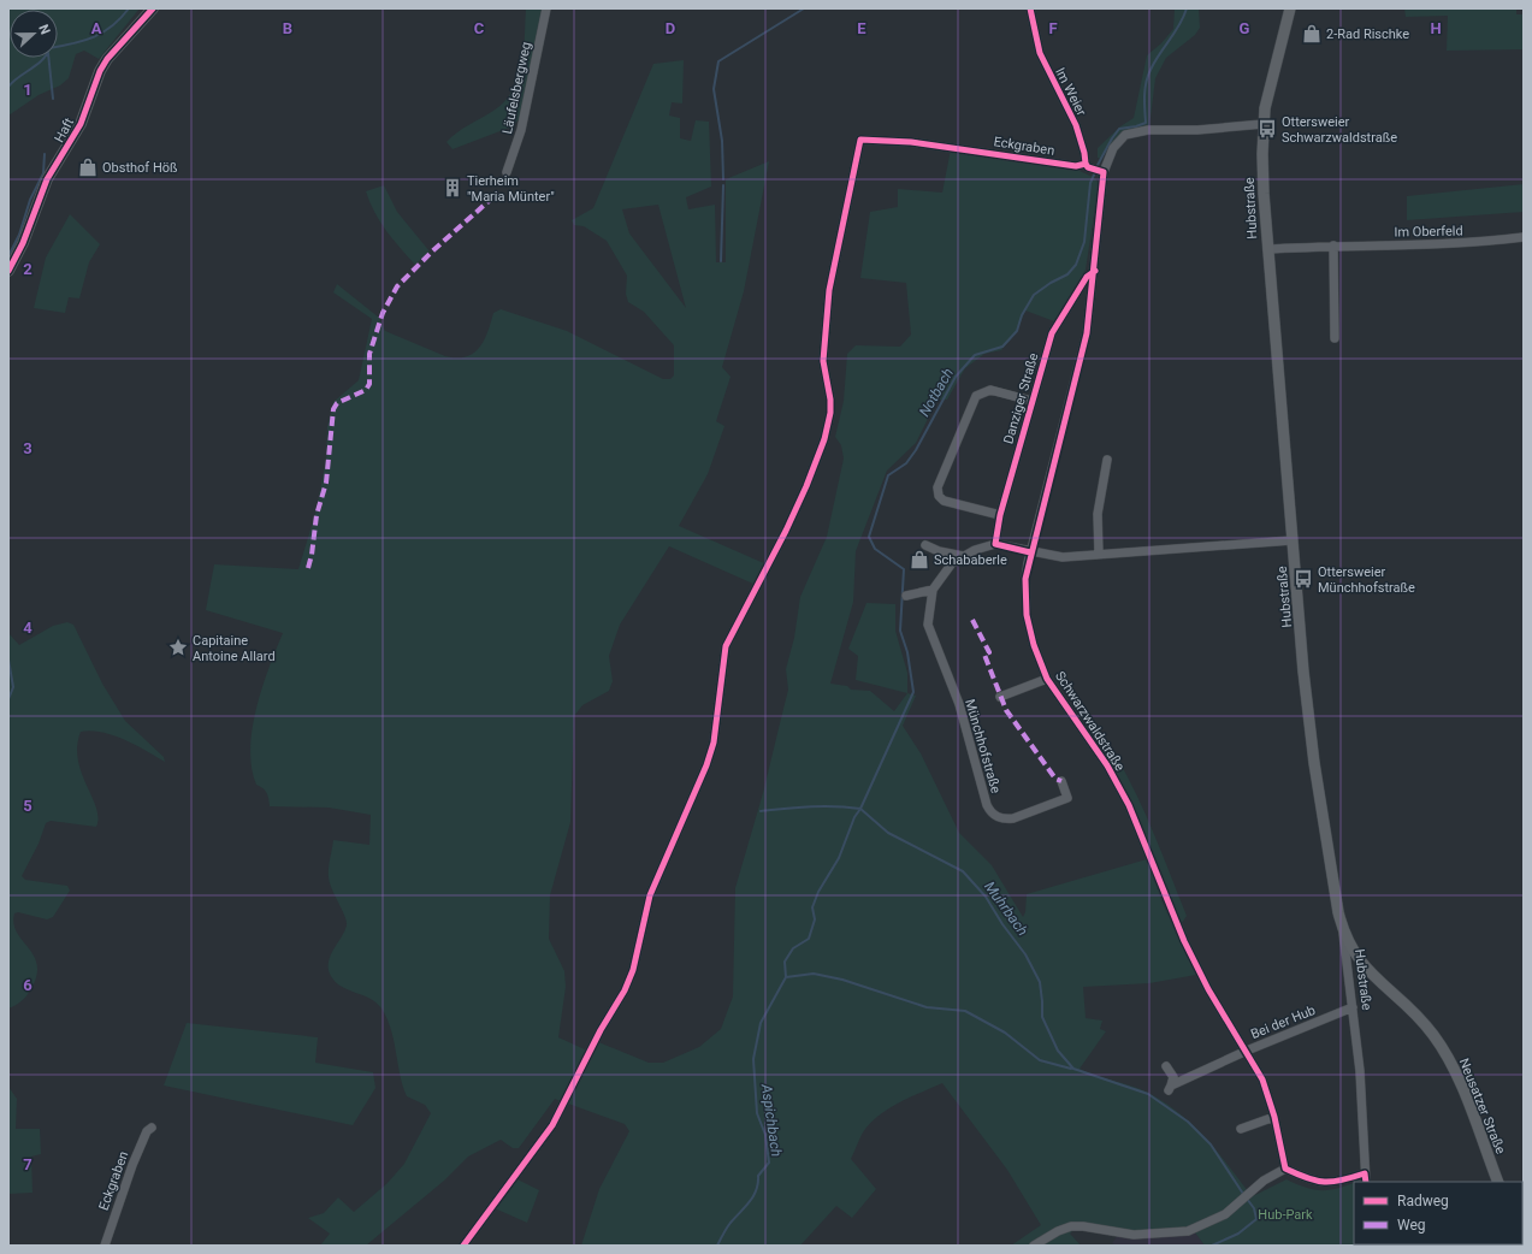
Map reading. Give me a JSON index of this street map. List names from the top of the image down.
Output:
{
  "streets": {
    "main road": ["Haft", "Hubstraße", "Neusatzer Straße"],
    "street": [
      "Läufelsbergweg",
      "Im Weier",
      "Eckgraben",
      "Im Oberfeld",
      "Danziger Straße",
      "Schwarzwaldstraße",
      "Münchhofstraße",
      "Bei der Hub"
    ]
  },
  "crossings": [
    ["Im Weier", "Eckgraben"],
    ["Hubstraße", "Im Oberfeld"],
    ["Hubstraße", "Schwarzwaldstraße"],
    ["Hubstraße", "Bei der Hub"],
    ["Hubstraße", "Neusatzer Straße"],
    ["Danziger Straße", "Schwarzwaldstraße"],
    ["Danziger Straße", "Münchhofstraße"],
    ["Schwarzwaldstraße", "Bei der Hub"]
  ],
  "water": ["Notbach", "Muhrbach", "Aspichbach"],
  "parks": ["Hub-Park"],
  "places": {
    "shop": ["2-Rad Rischke", "Obsthof Höß", "Schababerle"],
    "bus stop": ["Ottersweier Schwarzwaldstraße", "Ottersweier Münchhofstraße"],
    "building": ["Tierheim \"Maria Münter\""],
    "place": ["Capitaine Antoine Allard"]
  },
  "legend": ["Radweg", "Weg"],
  "north": "right",
  "grid": {
    "columns": [
      "A",
      "B",
      "C",
      "D",
      "E",
      "F",
      "G",
      "H"
    ],
    "rows": [
      "1",
      "2",
      "3",
      "4",
      "5",
      "6",
      "7"
    ]
  }
}
